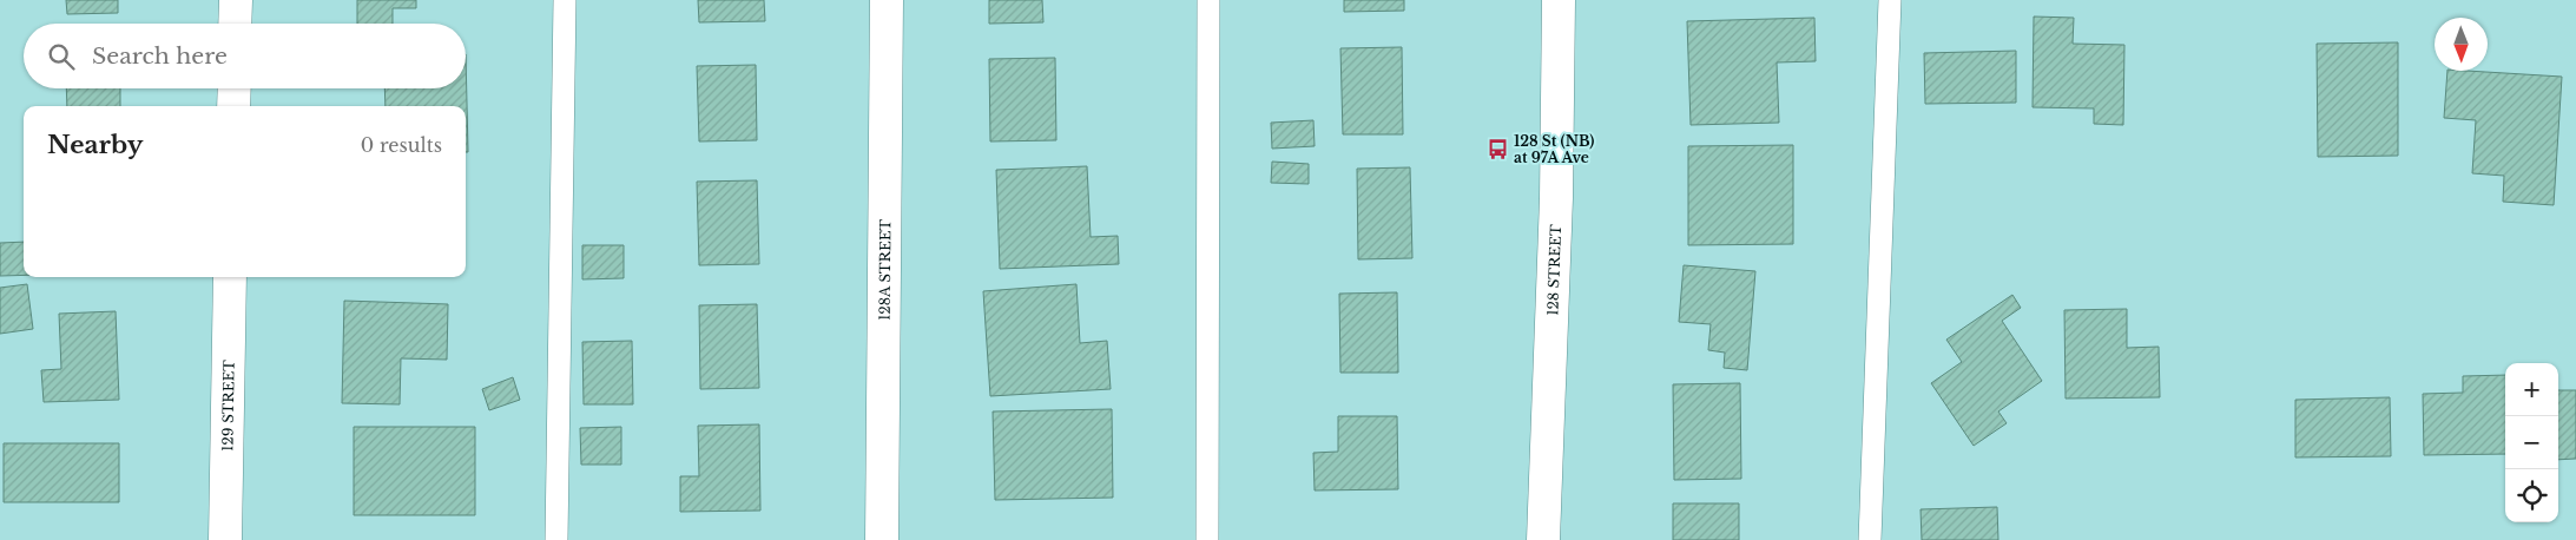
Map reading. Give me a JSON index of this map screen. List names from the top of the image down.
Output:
{
  "streets": {
    "street": ["128A STREET", "128 STREET", "129 STREET"]
  },
  "places": {
    "bus stop": ["128 St (NB) at 97A Ave"]
  },
  "north": "bottom",
  "page": {
    "search": "Search here",
    "heading": ["Nearby", "0 results"],
    "map_buttons": ["+", "−"]
  }
}
